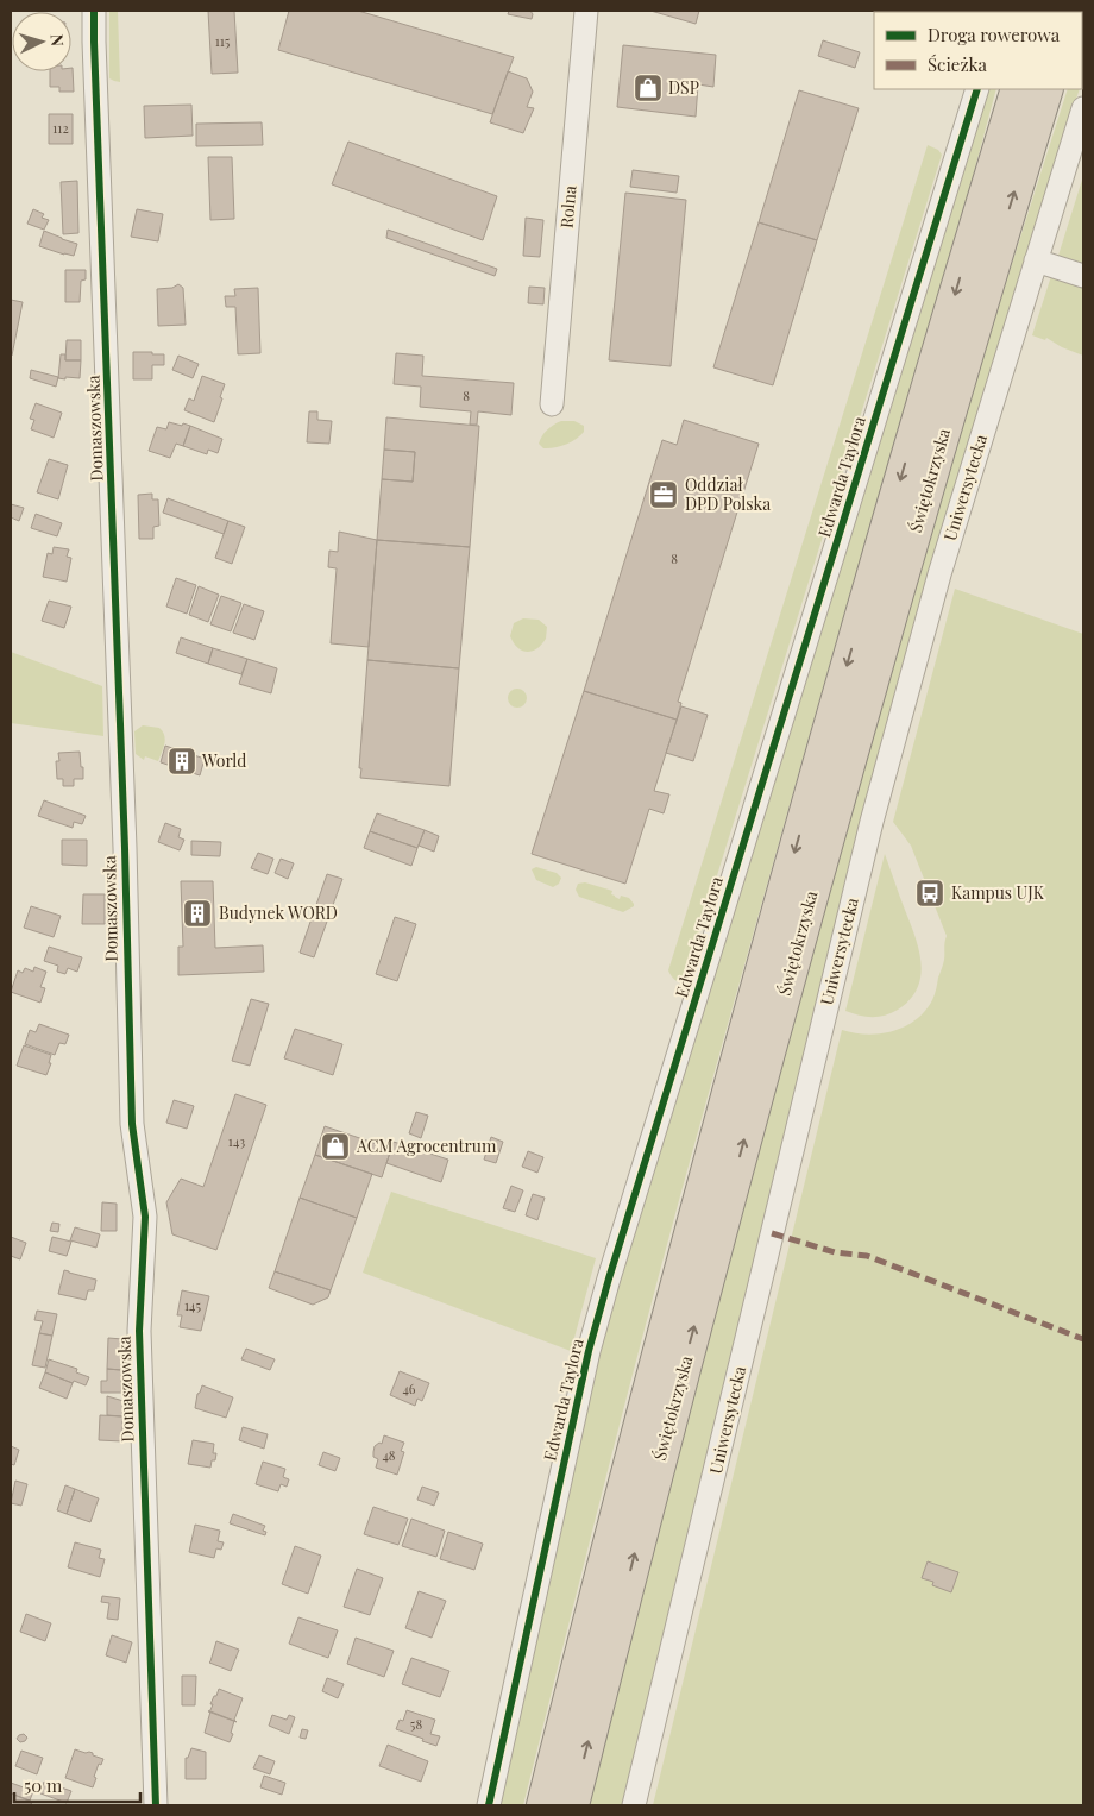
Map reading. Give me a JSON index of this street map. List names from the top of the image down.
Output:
{
  "streets": {
    "highway": ["Świętokrzyska"],
    "street": [
      "Rolna",
      "Domaszowska",
      "Edwarda Taylora",
      "Uniwersytecka"
    ]
  },
  "places": {
    "shop": ["DSP", "ACM Agrocentrum"],
    "office": ["Oddział DPD Polska"],
    "building": ["World", "Budynek WORD"],
    "bus stop": ["Kampus UJK"]
  },
  "house_numbers": [
    "115",
    "112",
    "8",
    "8",
    "143",
    "145",
    "46",
    "48",
    "58"
  ],
  "legend": ["Droga rowerowa", "Ścieżka"],
  "scale_bar": "50 m",
  "north": "right"
}
